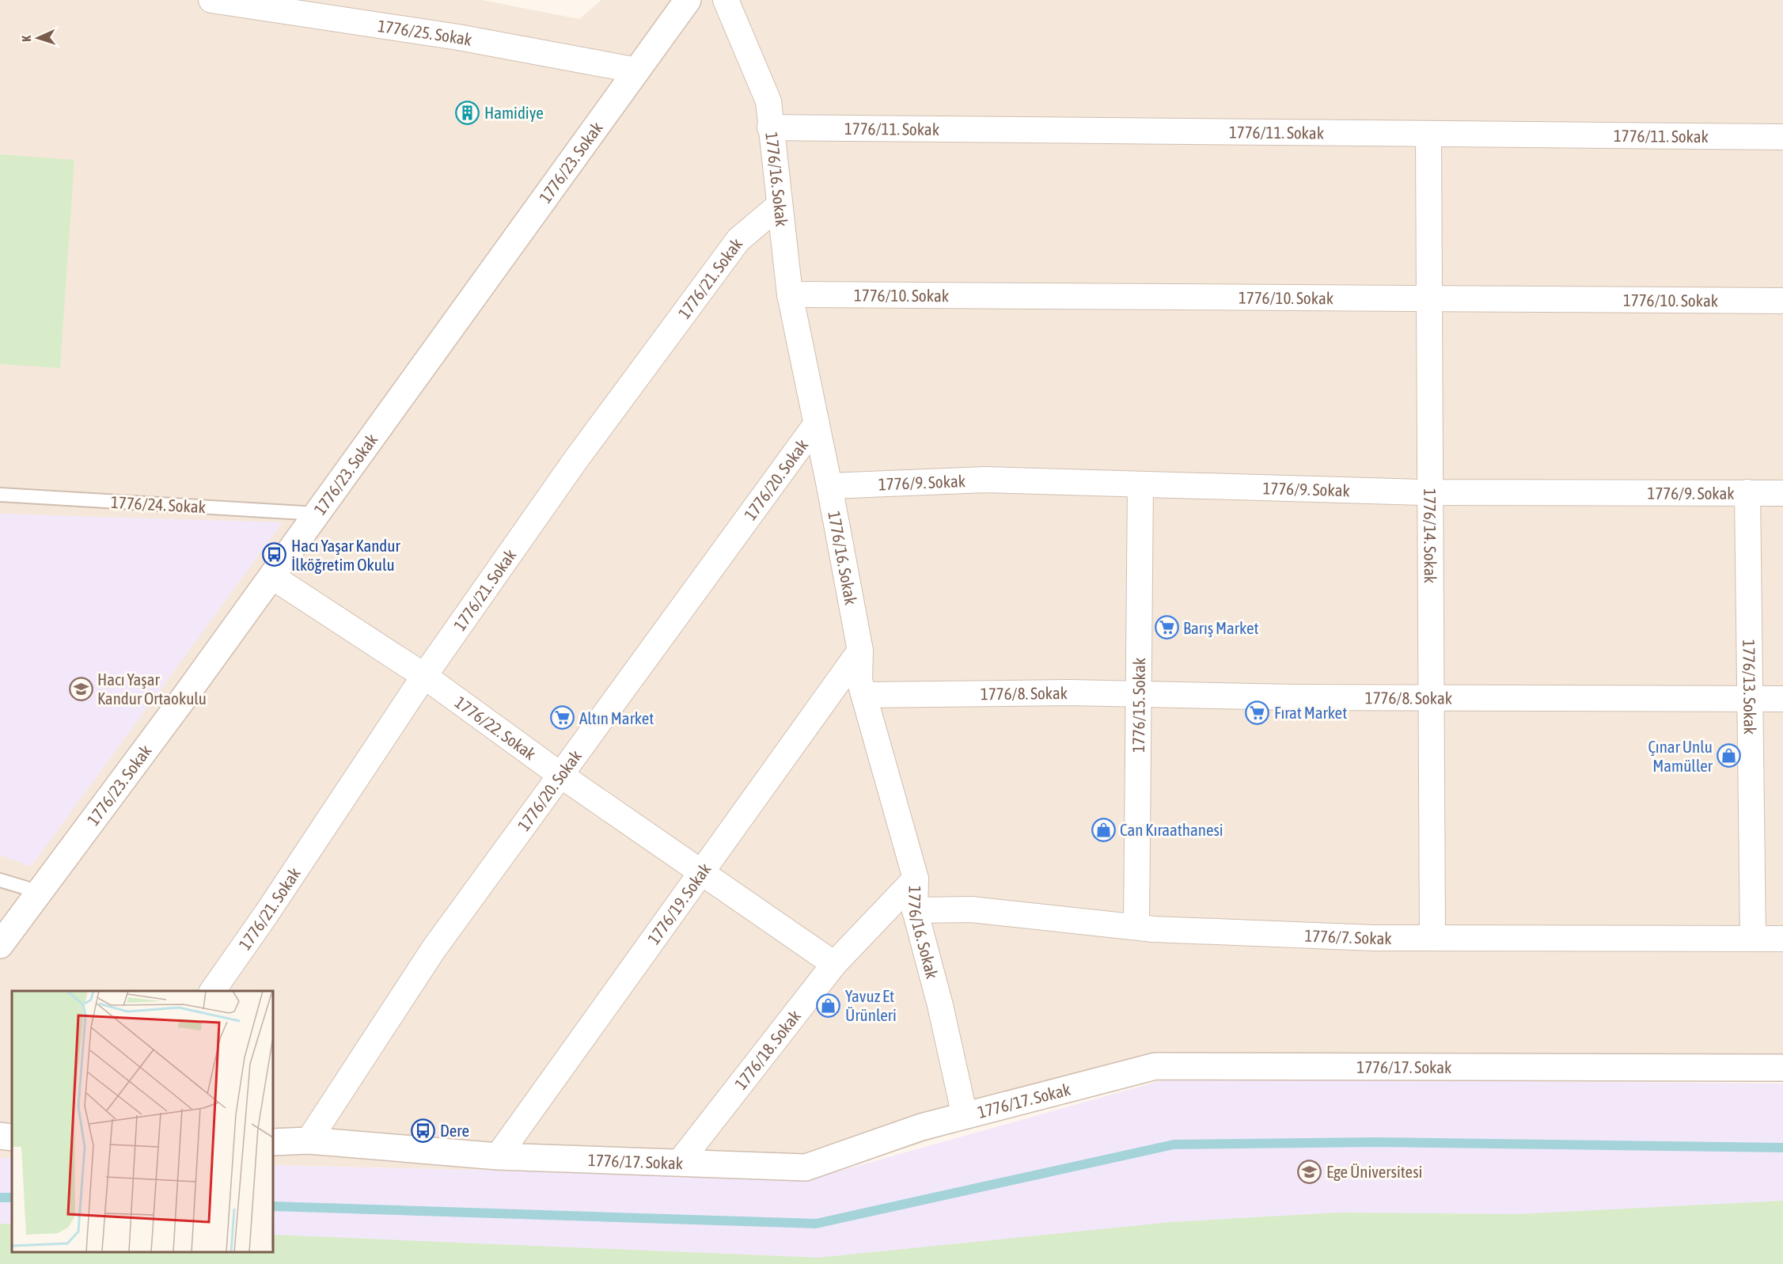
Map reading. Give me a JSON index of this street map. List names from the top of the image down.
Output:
{
  "streets": {
    "street": [
      "1776/25. Sokak",
      "1776/11. Sokak",
      "1776/23. Sokak",
      "1776/16. Sokak",
      "1776/21. Sokak",
      "1776/10. Sokak",
      "1776/20. Sokak",
      "1776/9. Sokak",
      "1776/14. Sokak",
      "1776/13. Sokak",
      "1776/8. Sokak",
      "1776/15. Sokak",
      "1776/22. Sokak",
      "1776/19. Sokak",
      "1776/7. Sokak",
      "1776/18. Sokak",
      "1776/17. Sokak"
    ],
    "lane": ["1776/24. Sokak"]
  },
  "crossings": [
    ["1776/25. Sokak", "1776/23. Sokak"],
    ["1776/11. Sokak", "1776/16. Sokak"],
    ["1776/11. Sokak", "1776/14. Sokak"],
    ["1776/23. Sokak", "1776/24. Sokak"],
    ["1776/23. Sokak", "1776/22. Sokak"],
    ["1776/16. Sokak", "1776/21. Sokak"],
    ["1776/16. Sokak", "1776/10. Sokak"],
    ["1776/16. Sokak", "1776/20. Sokak"],
    ["1776/16. Sokak", "1776/9. Sokak"],
    ["1776/16. Sokak", "1776/8. Sokak"],
    ["1776/16. Sokak", "1776/19. Sokak"],
    ["1776/16. Sokak", "1776/7. Sokak"],
    ["1776/16. Sokak", "1776/18. Sokak"],
    ["1776/16. Sokak", "1776/17. Sokak"],
    ["1776/21. Sokak", "1776/22. Sokak"],
    ["1776/10. Sokak", "1776/14. Sokak"],
    ["1776/20. Sokak", "1776/22. Sokak"],
    ["1776/20. Sokak", "1776/17. Sokak"],
    ["1776/9. Sokak", "1776/14. Sokak"],
    ["1776/9. Sokak", "1776/13. Sokak"],
    ["1776/9. Sokak", "1776/15. Sokak"],
    ["1776/14. Sokak", "1776/8. Sokak"],
    ["1776/14. Sokak", "1776/7. Sokak"],
    ["1776/13. Sokak", "1776/8. Sokak"],
    ["1776/13. Sokak", "1776/7. Sokak"],
    ["1776/8. Sokak", "1776/15. Sokak"],
    ["1776/15. Sokak", "1776/7. Sokak"],
    ["1776/22. Sokak", "1776/19. Sokak"],
    ["1776/22. Sokak", "1776/18. Sokak"],
    ["1776/19. Sokak", "1776/17. Sokak"],
    ["1776/18. Sokak", "1776/17. Sokak"]
  ],
  "places": {
    "building": ["Hamidiye"],
    "bus stop": ["Hacı Yaşar Kandur İlköğretim Okulu", "Dere"],
    "supermarket": ["Barış Market", "Fırat Market", "Altın Market"],
    "school or university": ["Hacı Yaşar Kandur Ortaokulu", "Ege Üniversitesi"],
    "shop": ["Çınar Unlu Mamüller", "Can Kıraathanesi", "Yavuz Et Ürünleri"]
  },
  "north": "left"
}
